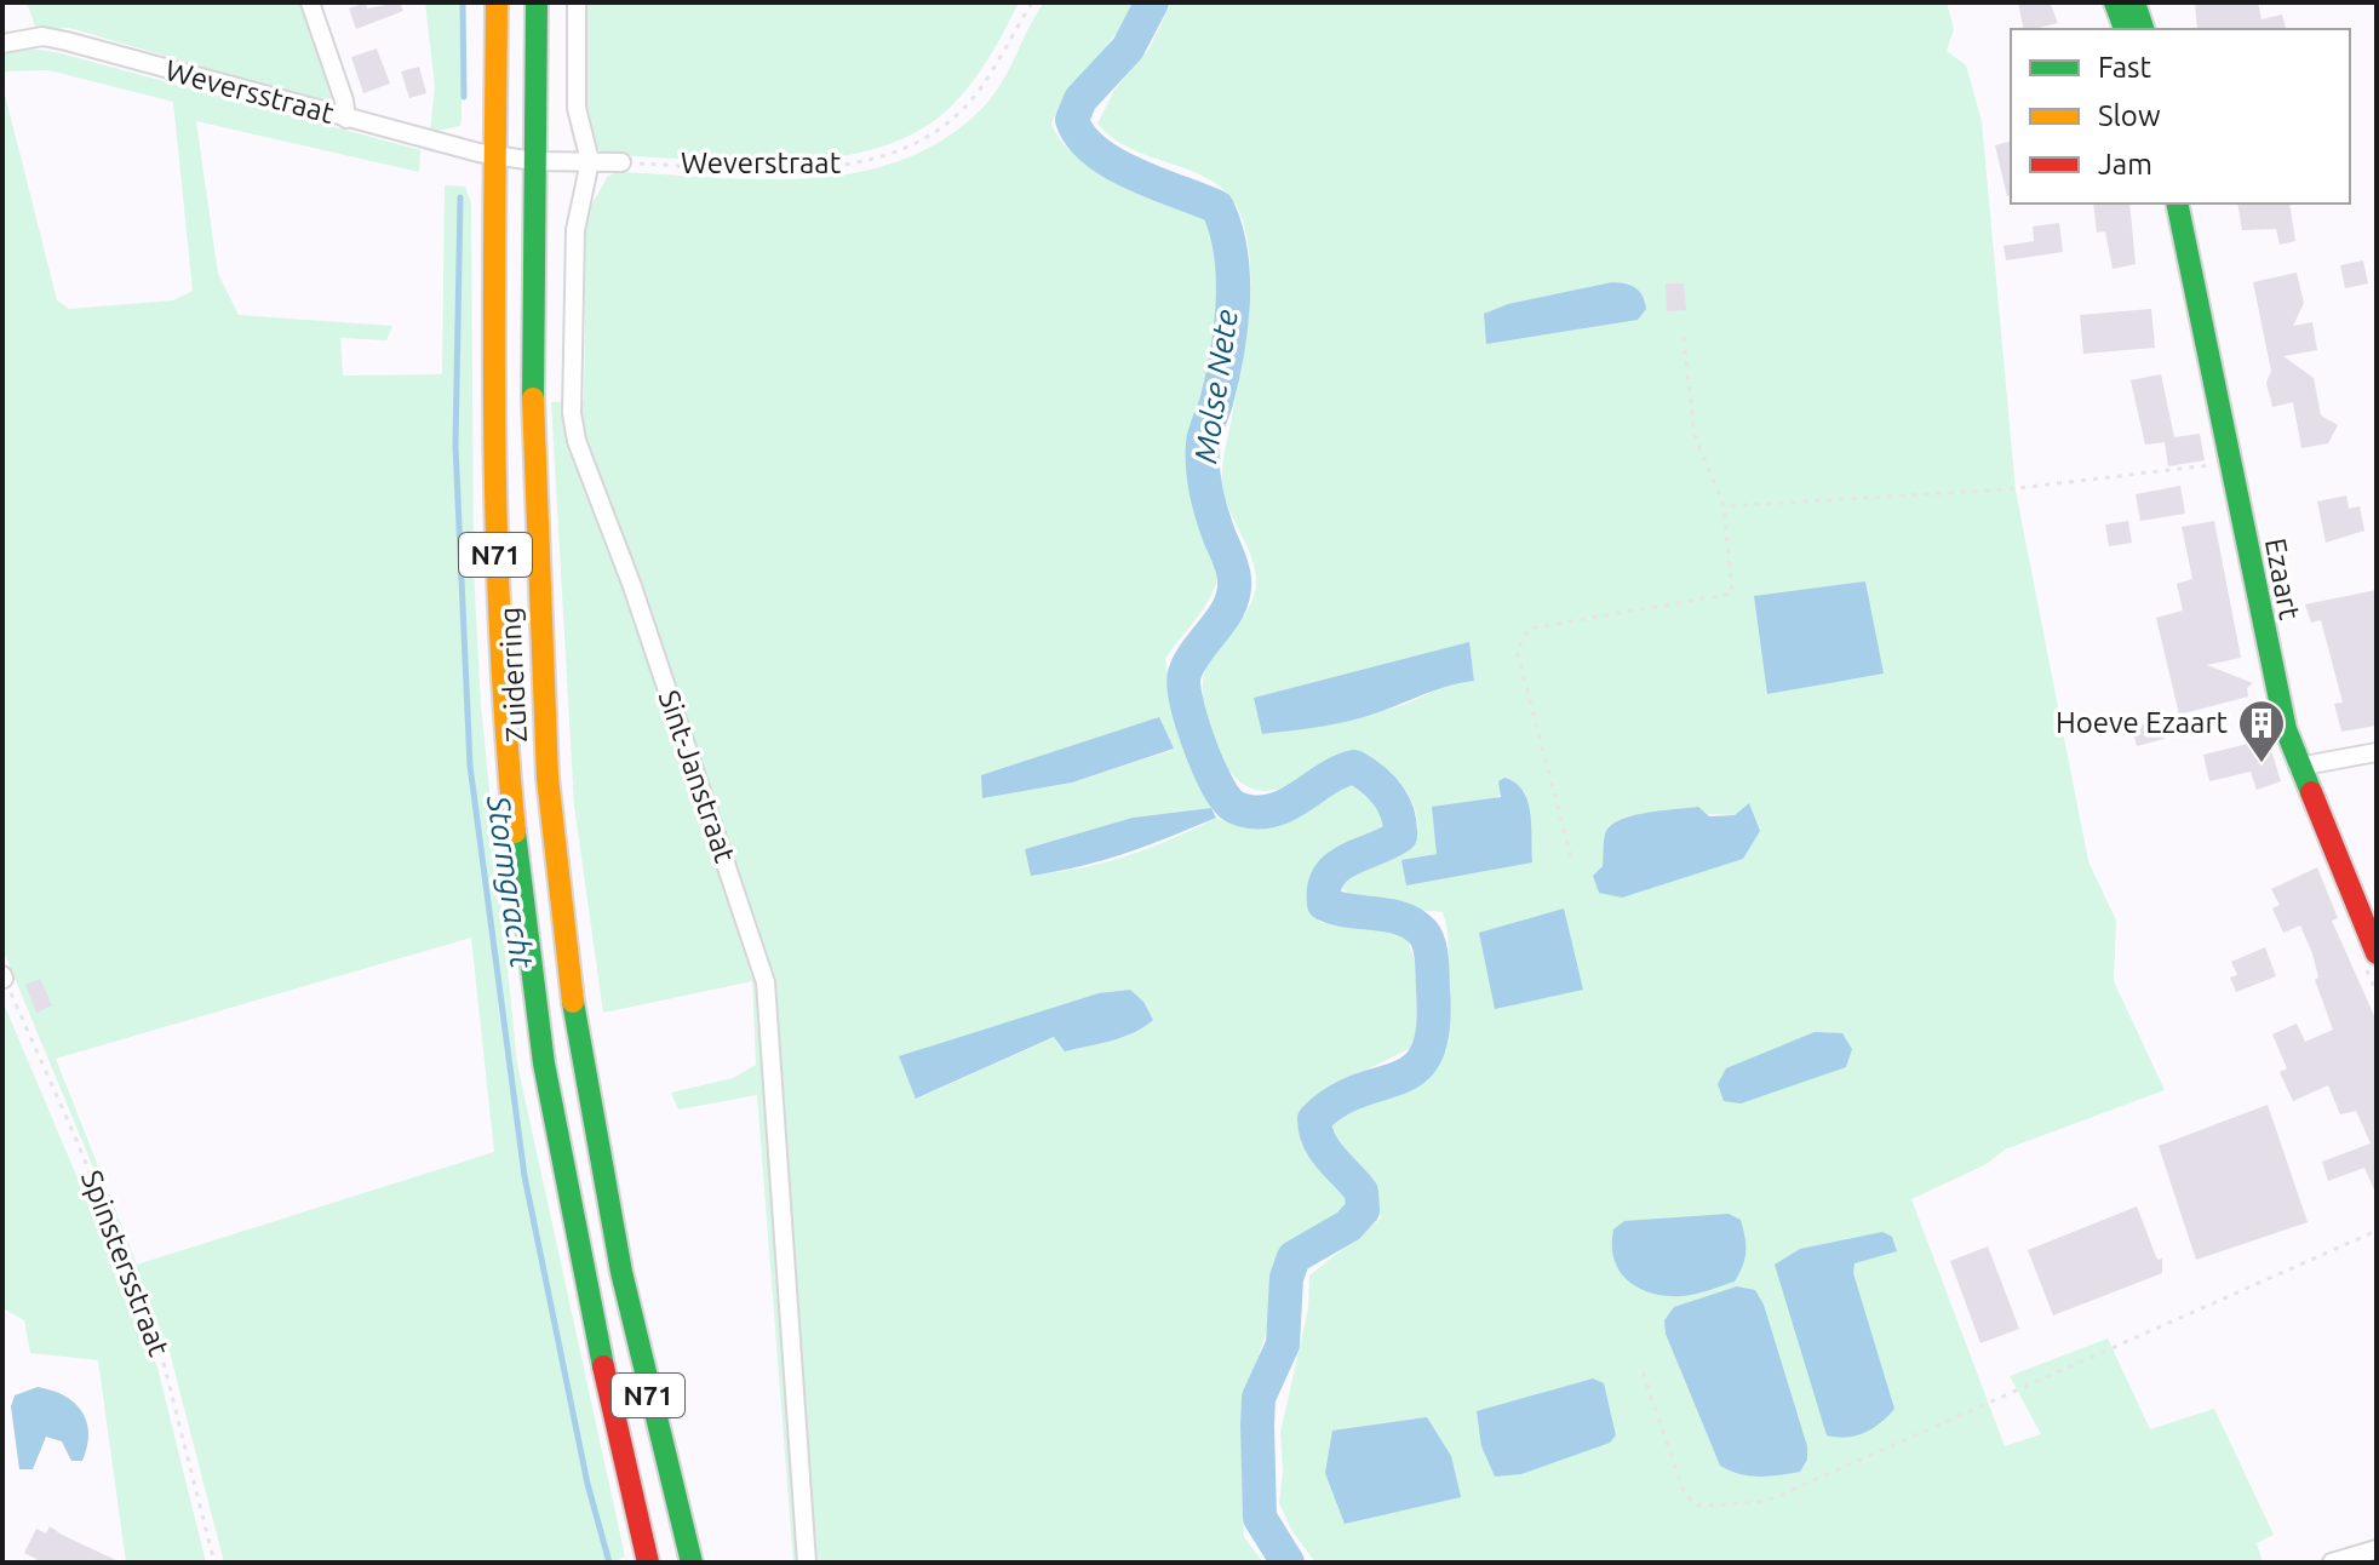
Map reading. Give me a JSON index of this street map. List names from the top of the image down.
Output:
{
  "streets": {
    "main road": ["N71", "Ezaart", "Zuiderring"],
    "street": ["Weversstraat", "Sint-Janstraat"],
    "path": ["Weverstraat", "Spinstersstraat"]
  },
  "crossings": [
    ["Weversstraat", "Zuiderring"]
  ],
  "water": ["Molse Nete", "Stormgracht"],
  "places": {
    "building": ["Hoeve Ezaart"]
  },
  "legend": ["Fast", "Slow", "Jam"]
}
